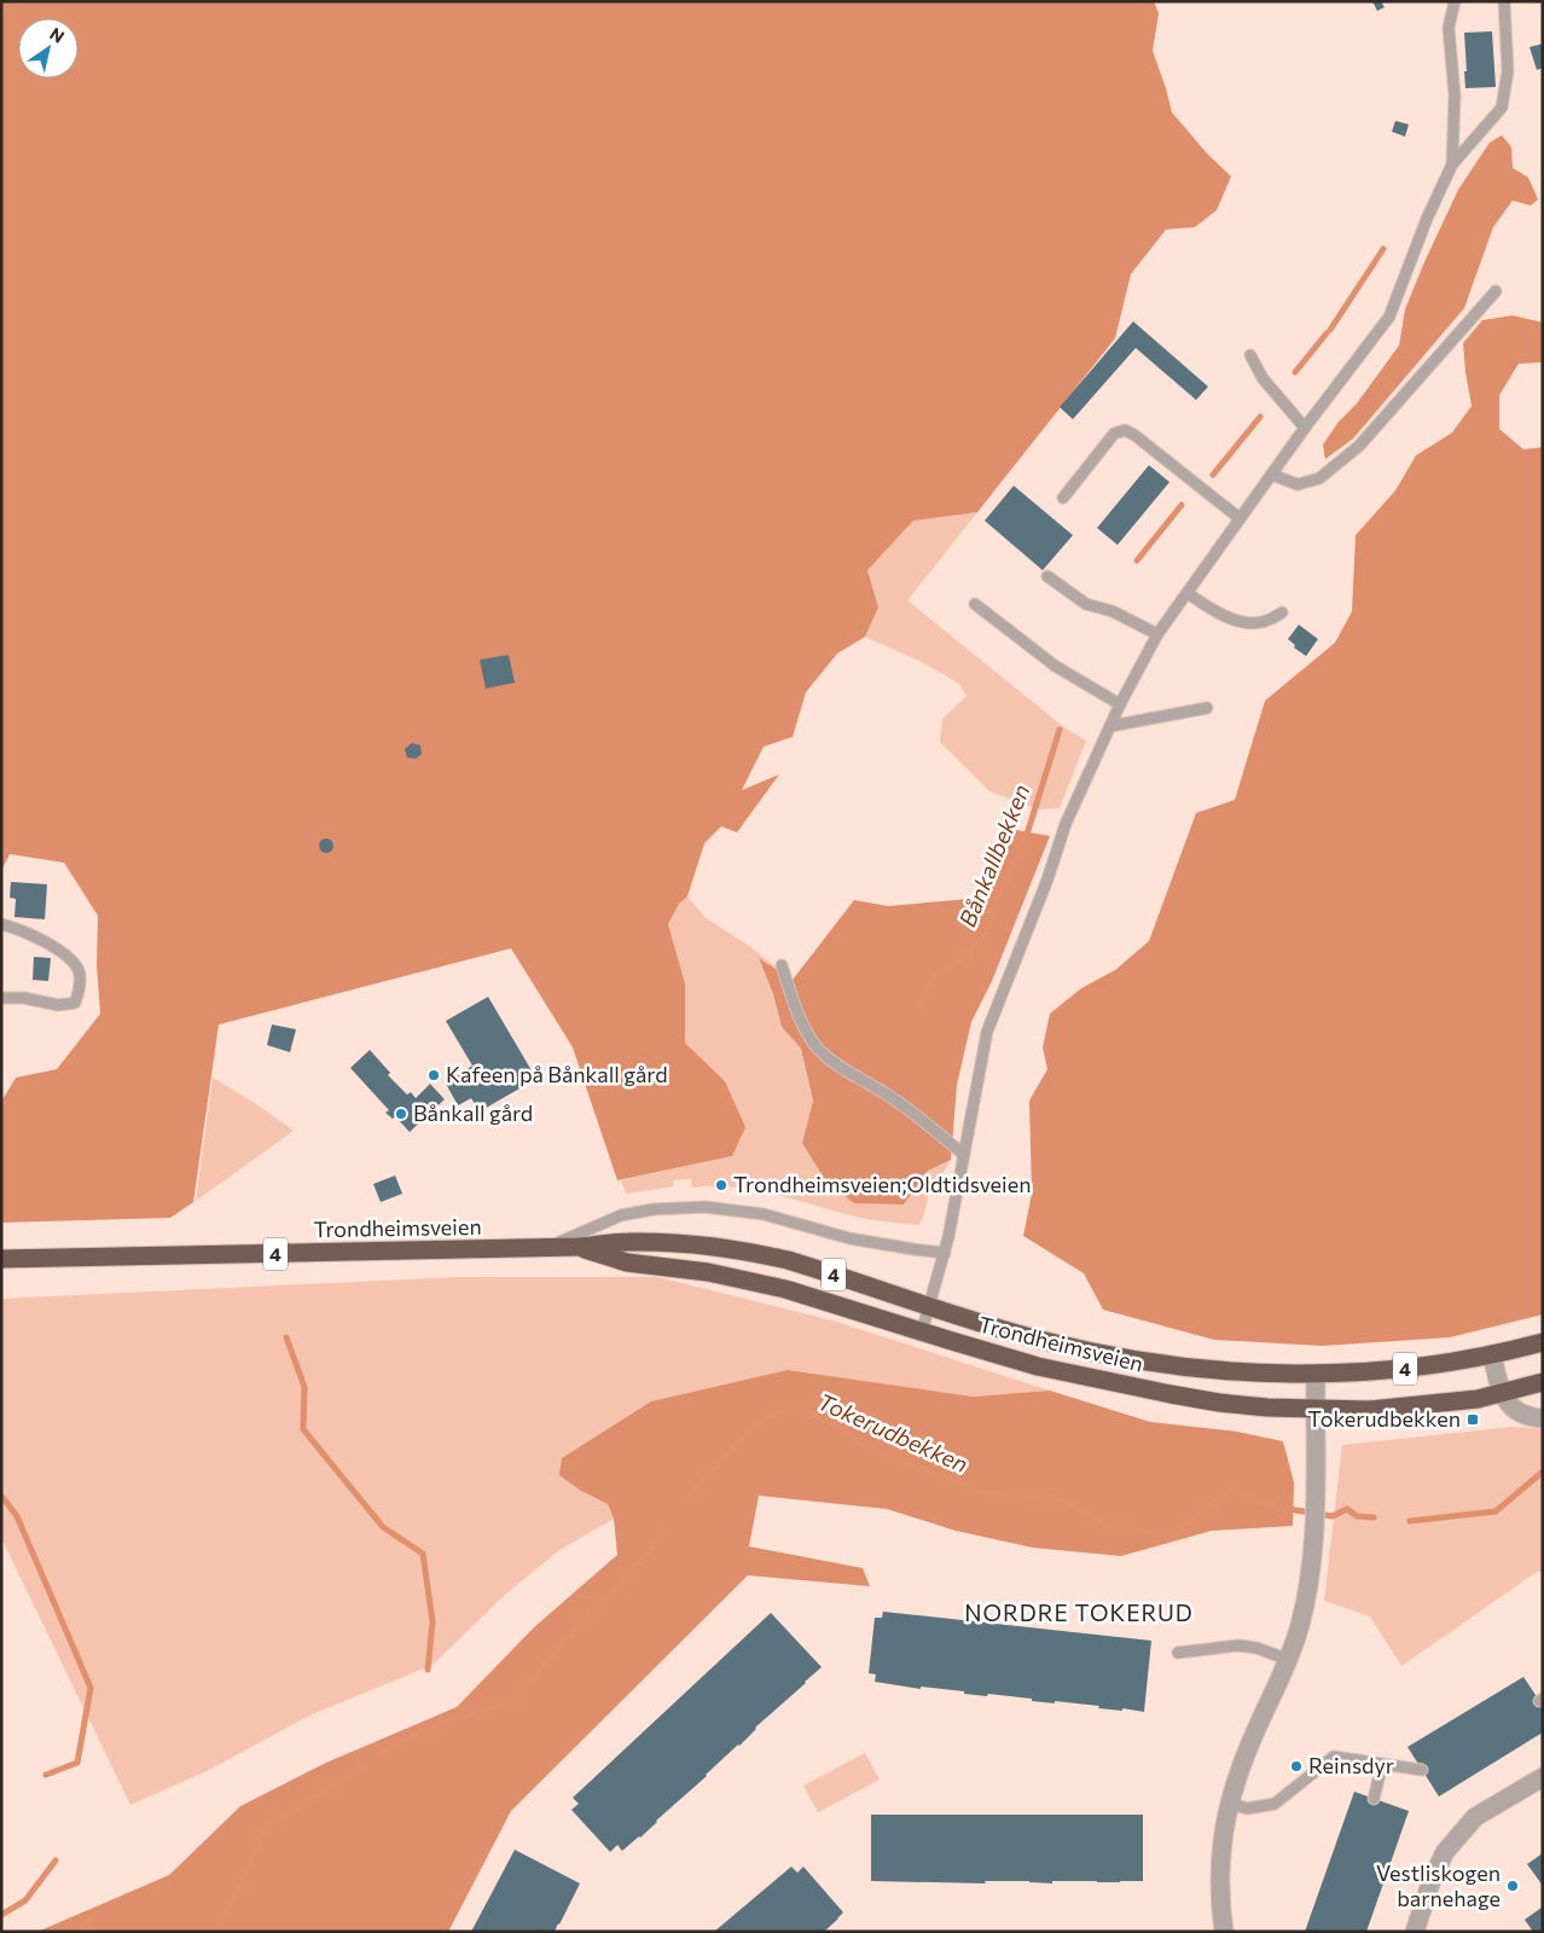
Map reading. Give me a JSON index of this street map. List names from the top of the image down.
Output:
{
  "streets": {
    "highway": ["Trondheimsveien", "4"]
  },
  "districts": ["NORDRE TOKERUD"],
  "water": ["Bånkallbekken", "Tokerudbekken"],
  "places": {
    "other": [
      "Kafeen på Bånkall gård",
      "Bånkall gård",
      "Trondheimsveien;Oldtidsveien",
      "Reinsdyr",
      "Vestliskogen barnehage"
    ],
    "transit": ["Tokerudbekken"]
  },
  "north": "top right"
}
